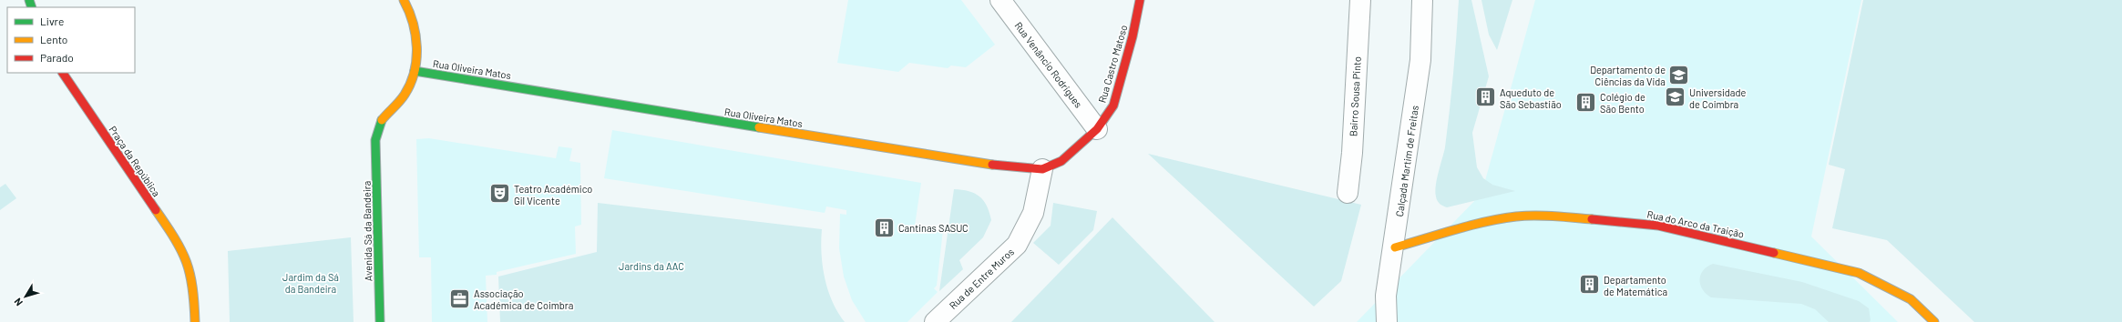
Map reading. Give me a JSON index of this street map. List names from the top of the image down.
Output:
{
  "streets": {
    "main road": [
      "Rua Castro Matoso",
      "Rua Oliveira Matos",
      "Praça da República",
      "Rua do Arco da Traição",
      "Avenida Sá da Bandeira"
    ],
    "street": [
      "Rua Venâncio Rodrigues",
      "Bairro Sousa Pinto",
      "Calçada Martim de Freitas",
      "Rua de Entre Muros"
    ]
  },
  "crossings": [
    ["Rua Castro Matoso", "Rua Venâncio Rodrigues"],
    ["Rua Castro Matoso", "Rua Oliveira Matos"],
    ["Rua Venâncio Rodrigues", "Rua Oliveira Matos"],
    ["Rua Oliveira Matos", "Avenida Sá da Bandeira"],
    ["Rua Oliveira Matos", "Rua de Entre Muros"],
    ["Calçada Martim de Freitas", "Rua do Arco da Traição"]
  ],
  "parks": ["Jardins da AAC", "Jardim da Sá da Bandeira"],
  "places": {
    "school or university": ["Departamento de Ciências da Vida", "Universidade de Coimbra"],
    "building": [
      "Aqueduto de São Sebastião",
      "Colégio de São Bento",
      "Cantinas SASUC",
      "Departamento de Matemática"
    ],
    "theatre": ["Teatro Académico Gil Vicente"],
    "office": ["Associação Académica de Coimbra"]
  },
  "legend": ["Livre", "Lento", "Parado"],
  "north": "bottom left"
}
